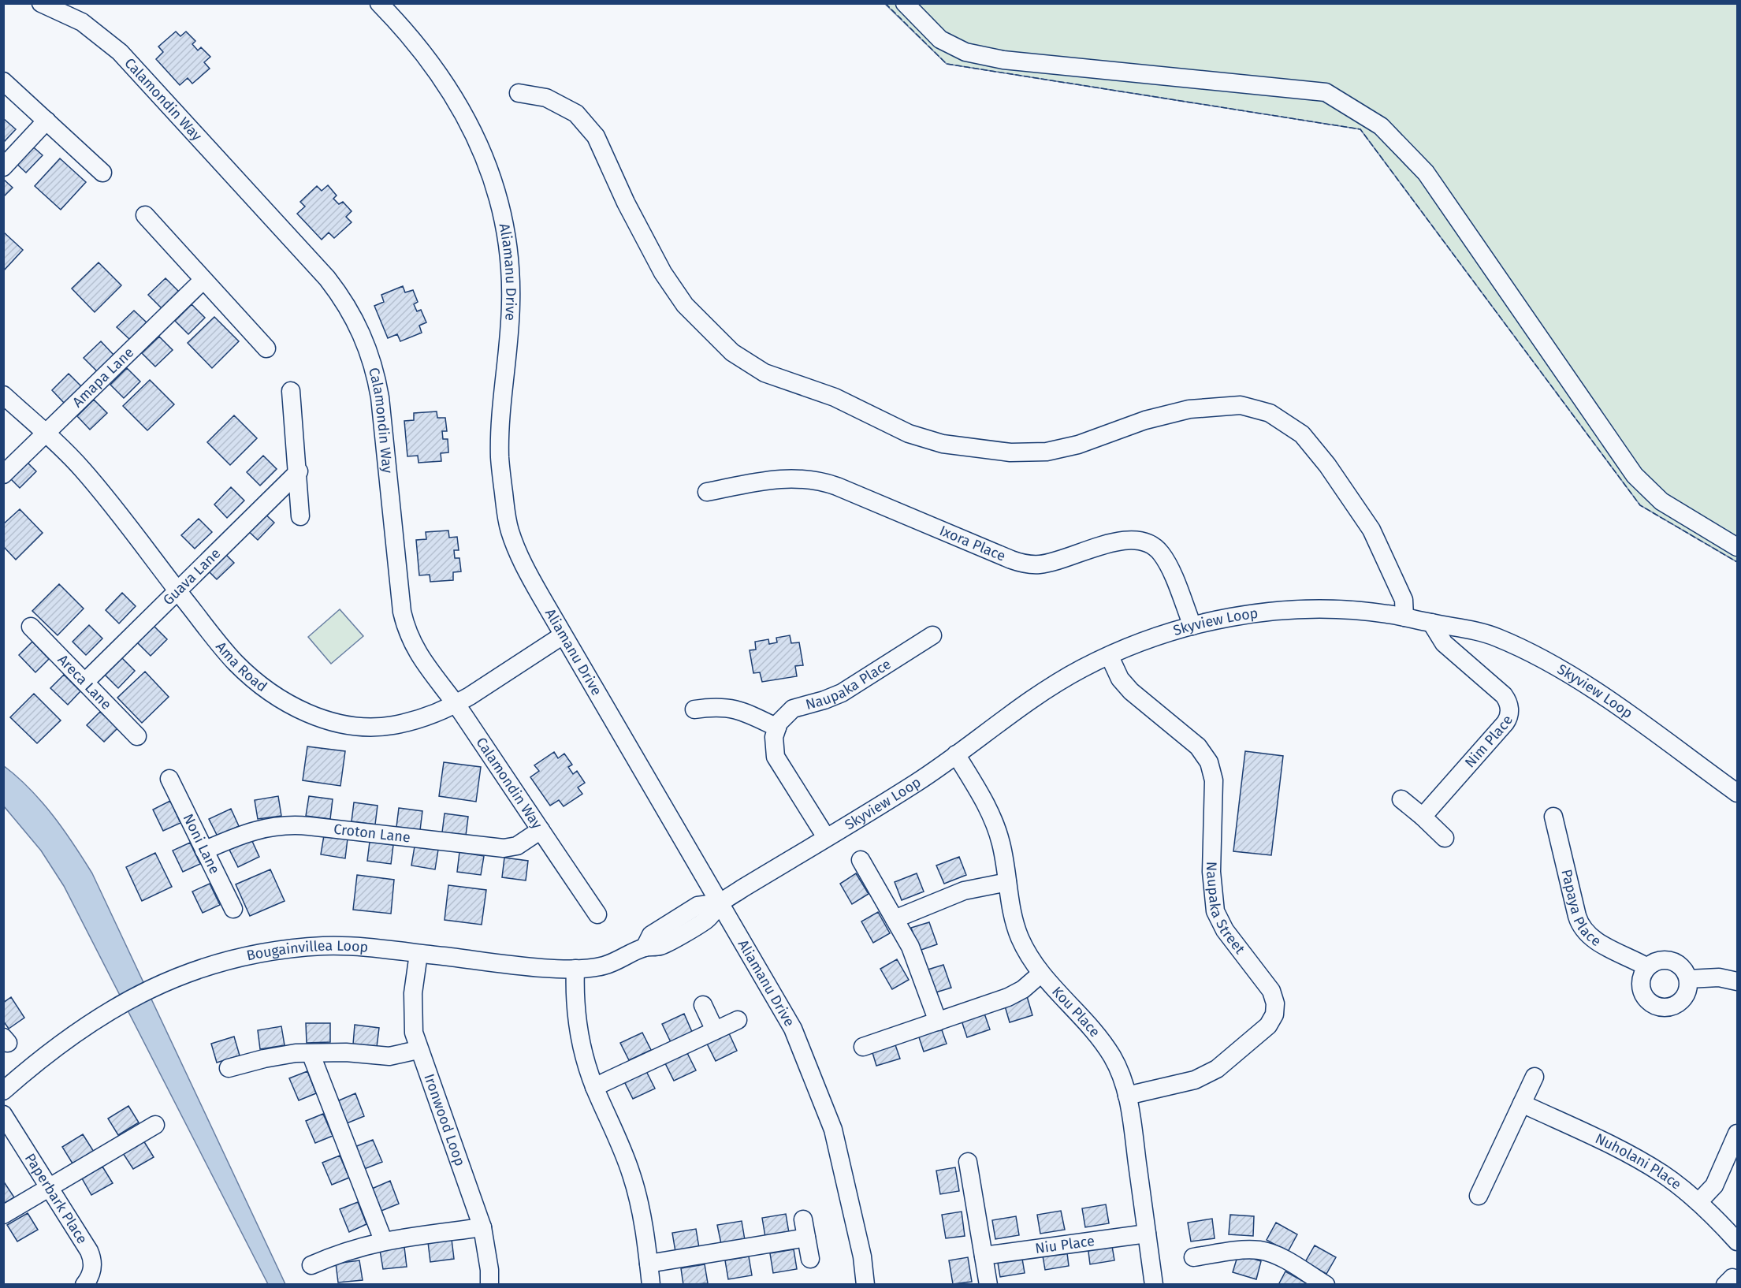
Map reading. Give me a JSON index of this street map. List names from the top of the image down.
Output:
{
  "streets": {
    "street": [
      "Calamondin Way",
      "Aliamanu Drive",
      "Amapa Lane",
      "Ixora Place",
      "Guava Lane",
      "Skyview Loop",
      "Ama Road",
      "Areca Lane",
      "Naupaka Place",
      "Nim Place",
      "Croton Lane",
      "Noni Lane",
      "Papaya Place",
      "Naupaka Street",
      "Bougainvillea Loop",
      "Kou Place",
      "Ironwood Loop",
      "Nuholani Place",
      "Paperbark Place",
      "Niu Place"
    ]
  },
  "crossings": [
    ["Calamondin Way", "Ama Road"],
    ["Calamondin Way", "Croton Lane"],
    ["Aliamanu Drive", "Skyview Loop"],
    ["Aliamanu Drive", "Ama Road"],
    ["Amapa Lane", "Ama Road"],
    ["Ixora Place", "Skyview Loop"],
    ["Guava Lane", "Ama Road"],
    ["Guava Lane", "Areca Lane"],
    ["Skyview Loop", "Nim Place"],
    ["Skyview Loop", "Naupaka Street"],
    ["Skyview Loop", "Bougainvillea Loop"],
    ["Skyview Loop", "Kou Place"],
    ["Croton Lane", "Noni Lane"],
    ["Naupaka Street", "Kou Place"],
    ["Bougainvillea Loop", "Ironwood Loop"],
    ["Kou Place", "Niu Place"]
  ]
}
